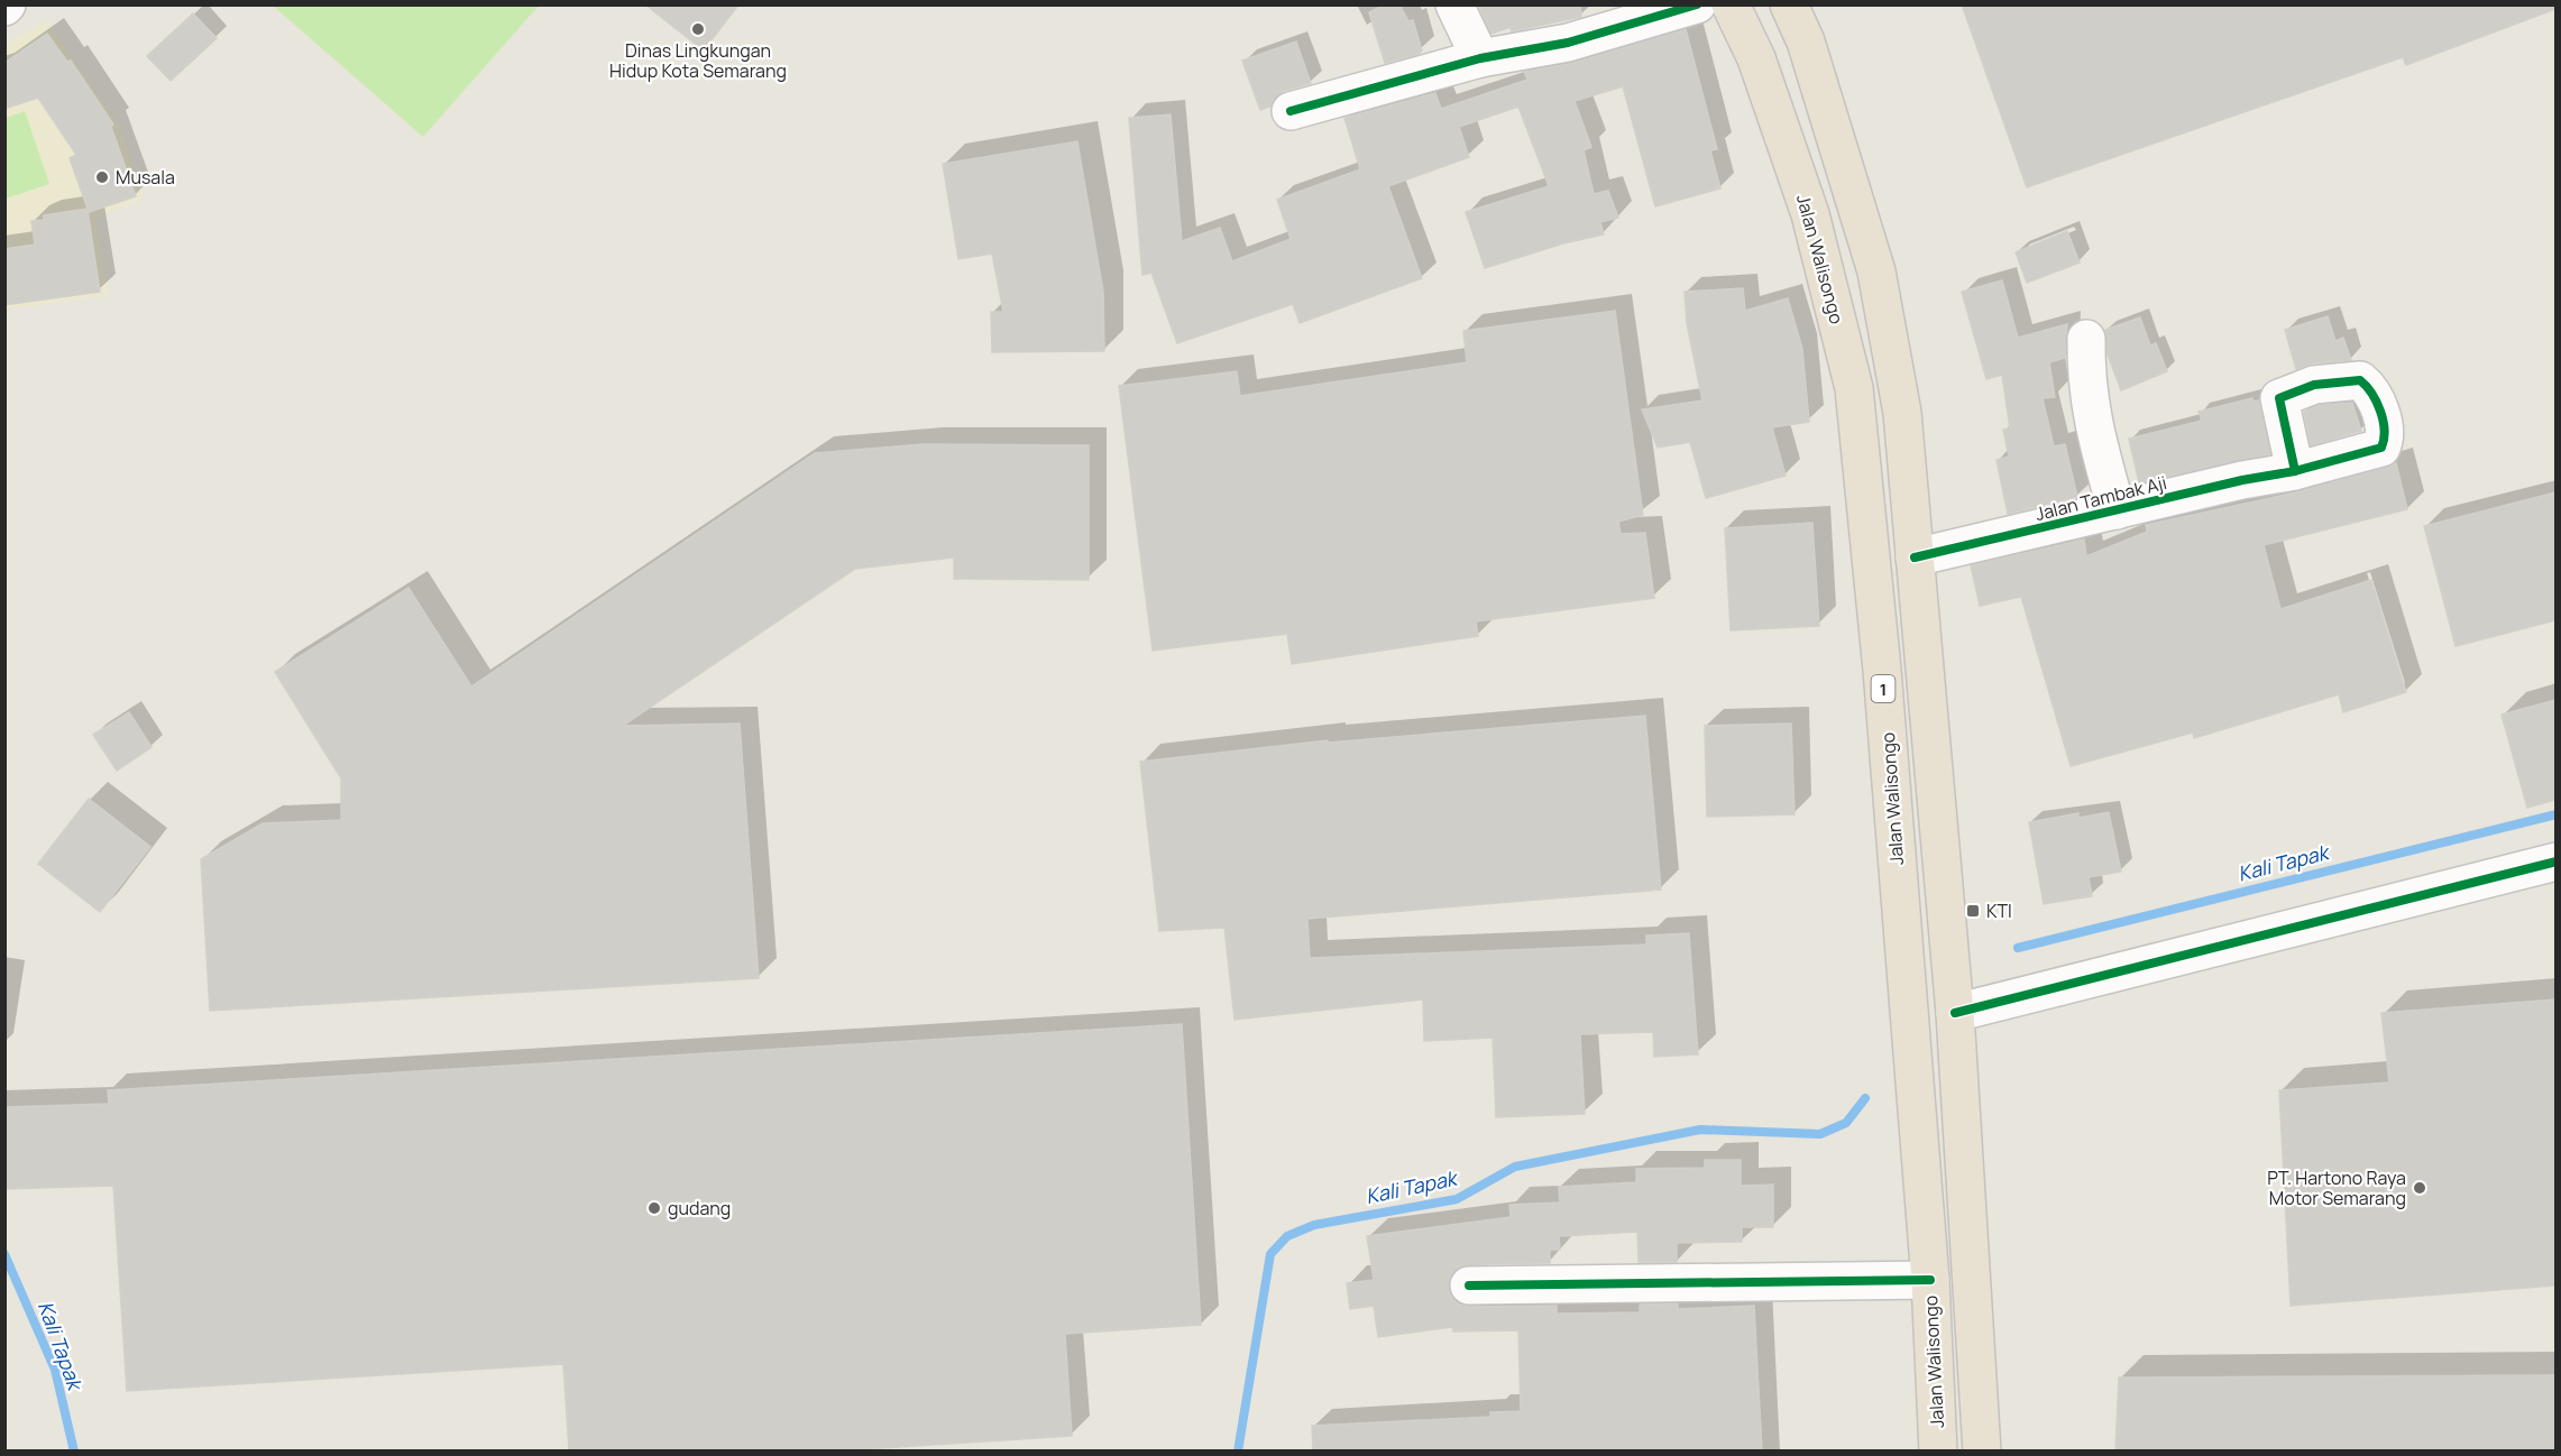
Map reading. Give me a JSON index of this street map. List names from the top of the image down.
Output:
{
  "streets": {
    "highway": ["Jalan Walisongo", "1"],
    "street": ["Jalan Tambak Aji"]
  },
  "water": ["Kali Tapak"],
  "places": {
    "other": [
      "Dinas Lingkungan Hidup Kota Semarang",
      "Musala",
      "PT. Hartono Raya Motor Semarang",
      "gudang"
    ],
    "transit": ["KTI"]
  }
}
